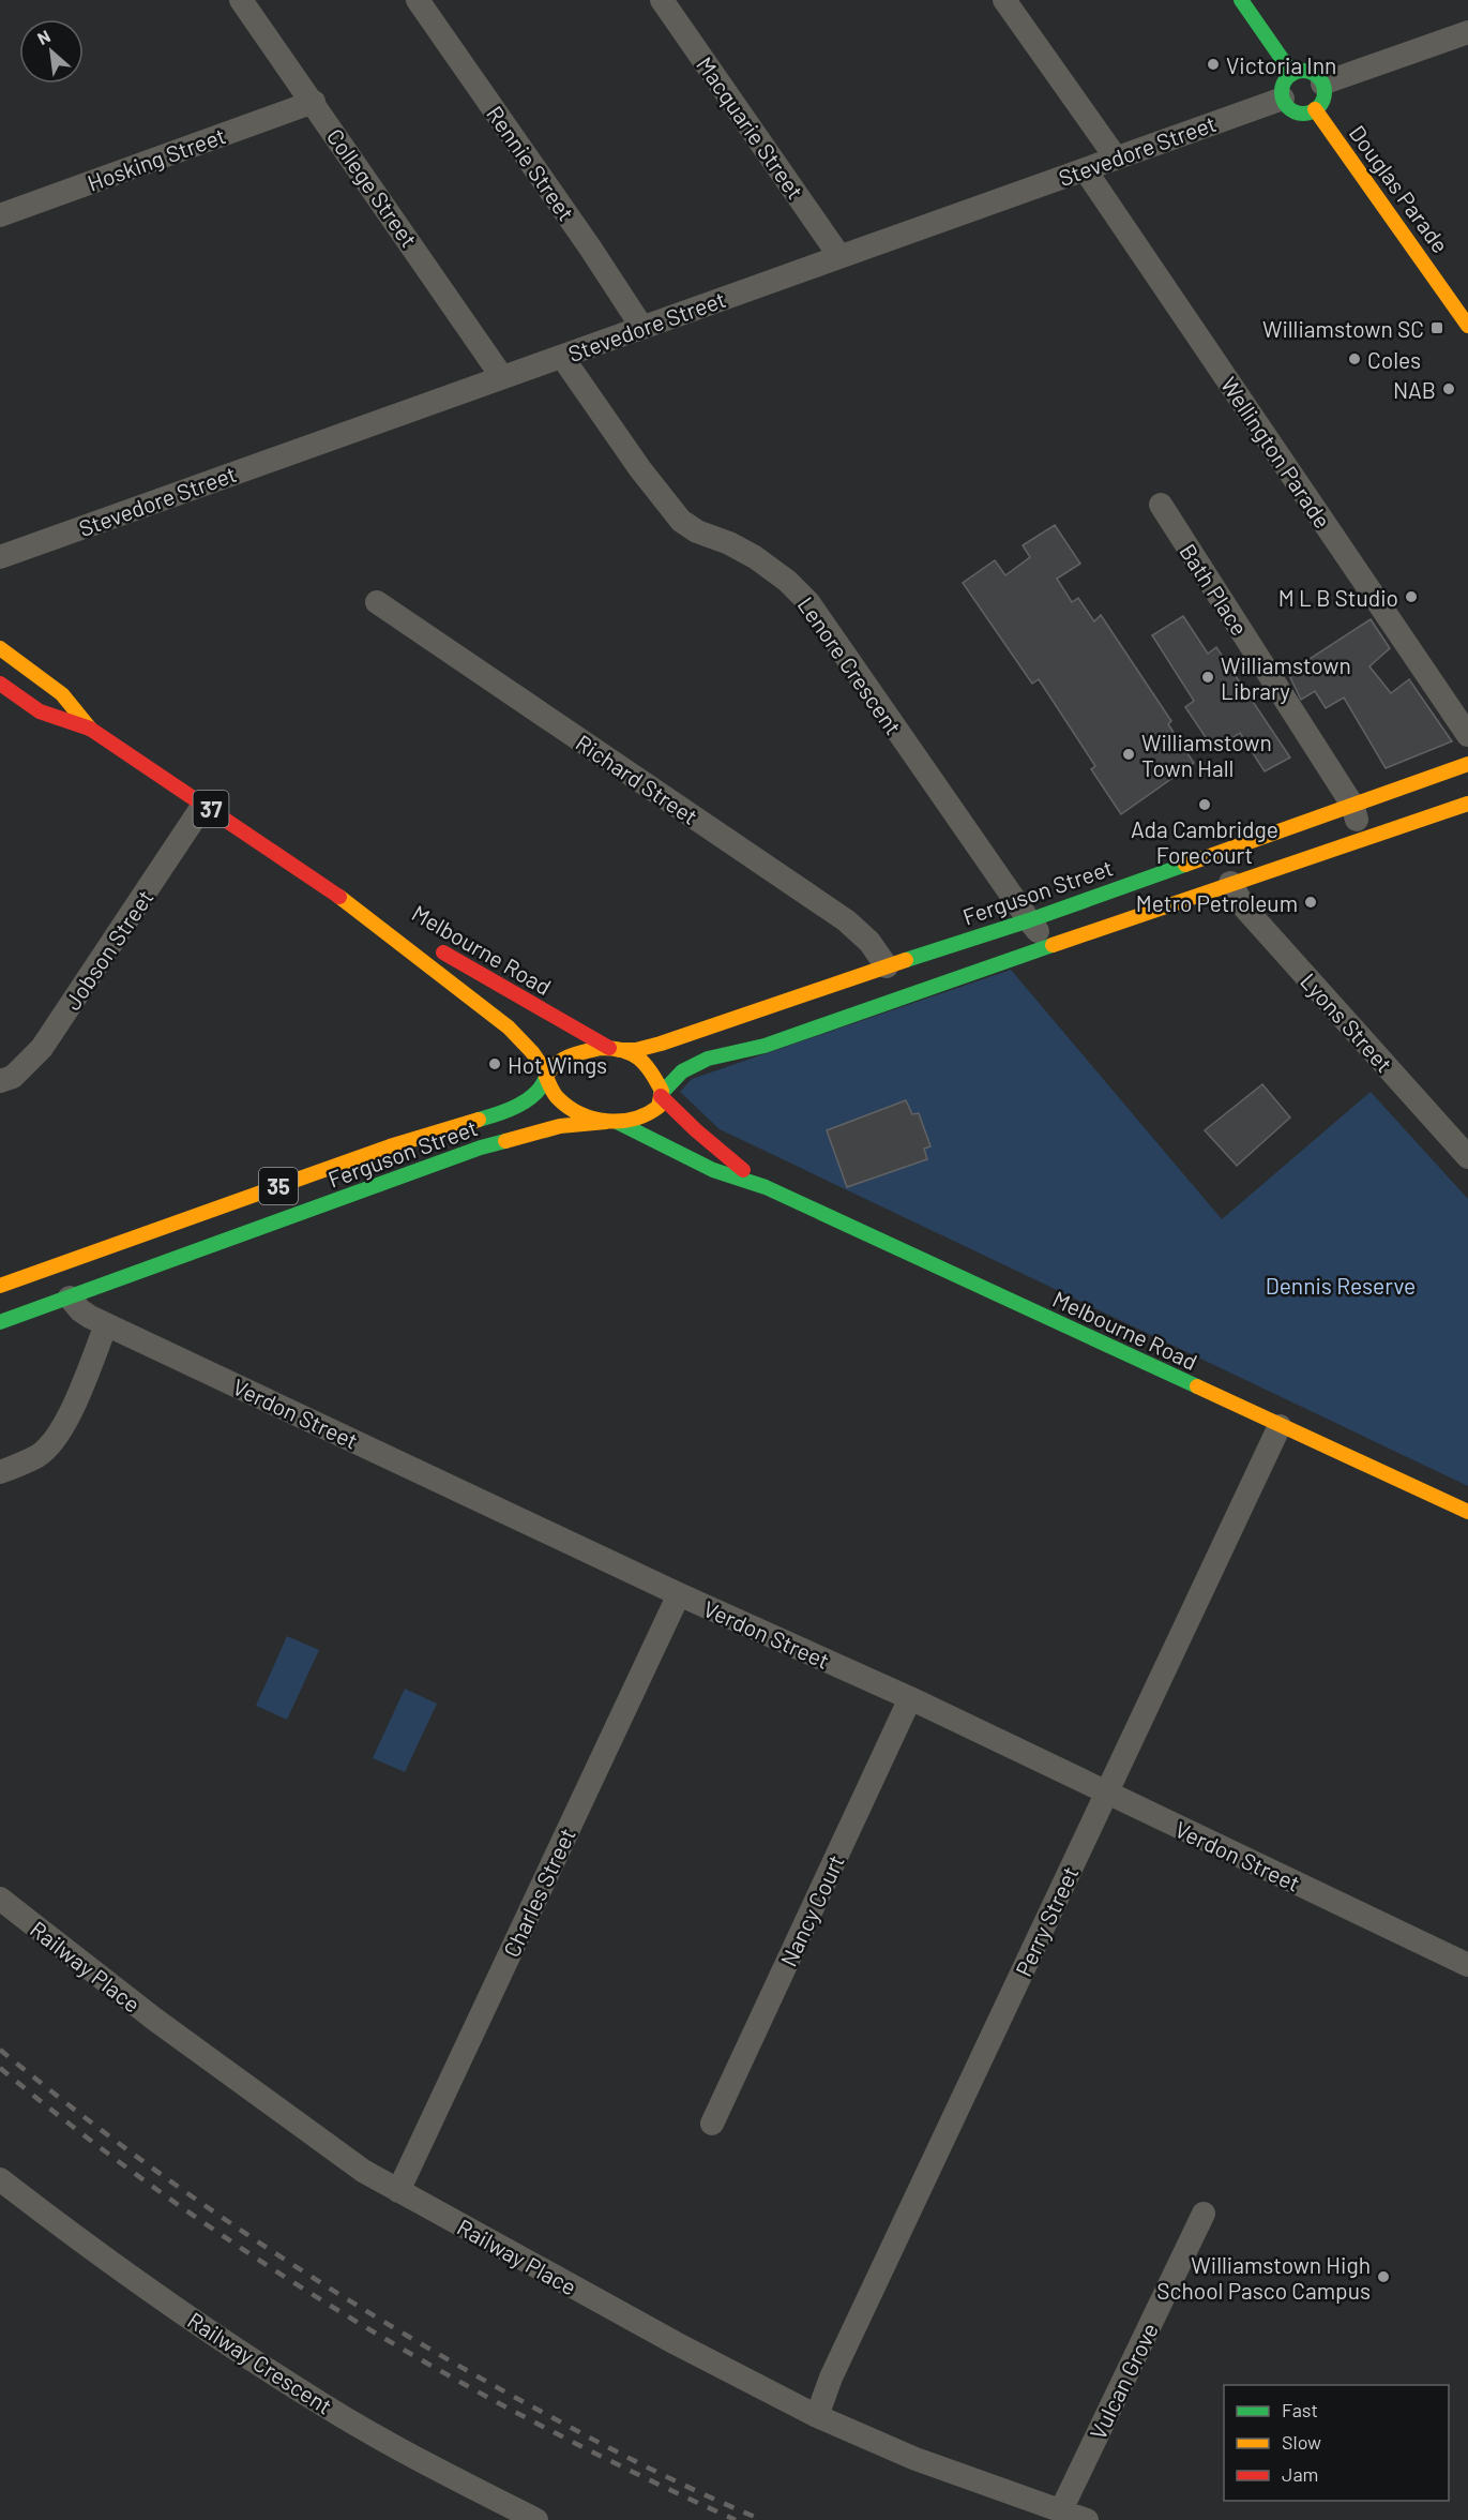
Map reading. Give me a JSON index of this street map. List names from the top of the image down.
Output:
{
  "streets": {
    "street": [
      "Macquarie Street",
      "Stevedore Street",
      "Hosking Street",
      "Rennie Street",
      "College Street",
      "Douglas Parade",
      "Wellington Parade",
      "Bath Place",
      "Lenore Crescent",
      "Richard Street",
      "37",
      "Ferguson Street",
      "Jobson Street",
      "Melbourne Road",
      "Lyons Street",
      "35",
      "Verdon Street",
      "Charles Street",
      "Nancy Court",
      "Perry Street",
      "Railway Place",
      "Railway Crescent",
      "Vulcan Grove"
    ]
  },
  "crossings": [
    ["Macquarie Street", "Stevedore Street"],
    ["Stevedore Street", "Rennie Street"],
    ["Stevedore Street", "College Street"],
    ["Stevedore Street", "Douglas Parade"],
    ["Stevedore Street", "Wellington Parade"],
    ["Stevedore Street", "Lenore Crescent"],
    ["Hosking Street", "College Street"],
    ["Bath Place", "Ferguson Street"],
    ["Bath Place", "35"],
    ["Lenore Crescent", "Ferguson Street"],
    ["Lenore Crescent", "35"],
    ["Richard Street", "Ferguson Street"],
    ["Ferguson Street", "Melbourne Road"],
    ["Ferguson Street", "35"],
    ["Ferguson Street", "Verdon Street"],
    ["Jobson Street", "Melbourne Road"],
    ["Melbourne Road", "35"],
    ["Melbourne Road", "Perry Street"],
    ["Lyons Street", "35"],
    ["Verdon Street", "Charles Street"],
    ["Verdon Street", "Nancy Court"],
    ["Verdon Street", "Perry Street"],
    ["Charles Street", "Railway Place"],
    ["Perry Street", "Railway Place"],
    ["Railway Place", "Vulcan Grove"]
  ],
  "parks": ["Dennis Reserve"],
  "places": {
    "other": [
      "Victoria Inn",
      "Coles",
      "NAB",
      "M L B Studio",
      "Williamstown Library",
      "Williamstown Town Hall",
      "Ada Cambridge Forecourt",
      "Metro Petroleum",
      "Hot Wings",
      "Williamstown High School Pasco Campus"
    ],
    "transit": ["Williamstown SC"]
  },
  "legend": ["Fast", "Slow", "Jam"],
  "north": "top left"
}
